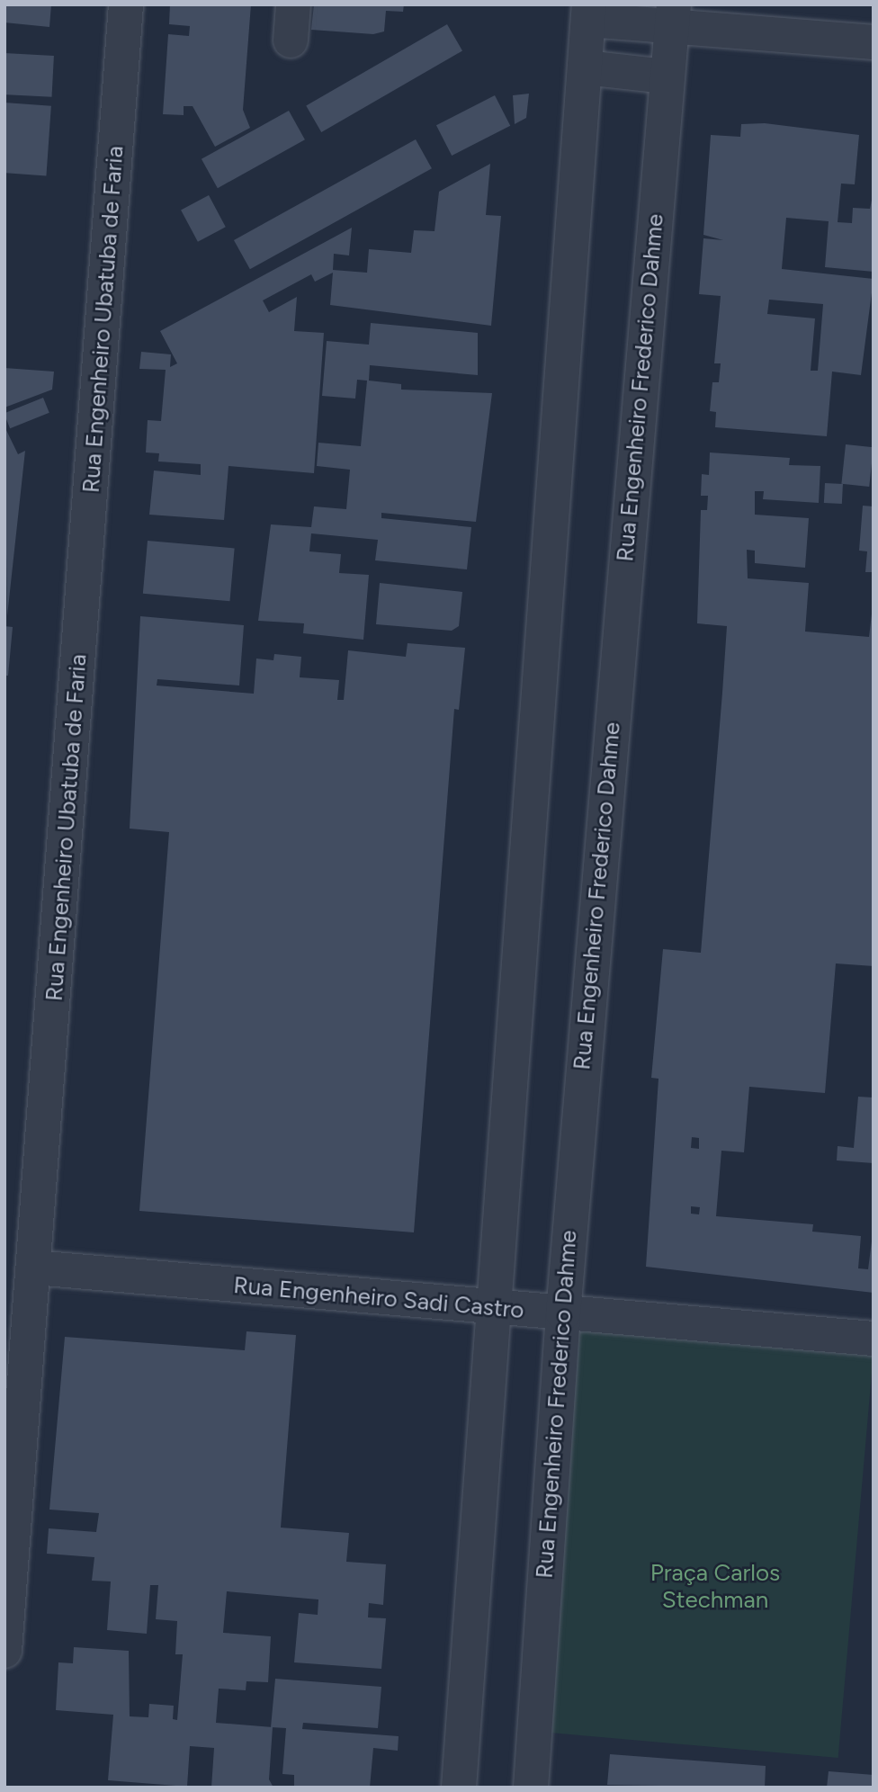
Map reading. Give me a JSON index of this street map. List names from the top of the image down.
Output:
{
  "streets": {
    "street": ["Rua Engenheiro Ubatuba de Faria", "Rua Engenheiro Frederico Dahme", "Rua Engenheiro Sadi Castro"]
  },
  "crossings": [
    ["Rua Engenheiro Ubatuba de Faria", "Rua Engenheiro Sadi Castro"],
    ["Rua Engenheiro Frederico Dahme", "Rua Engenheiro Sadi Castro"]
  ],
  "parks": ["Praça Carlos Stechman"]
}
